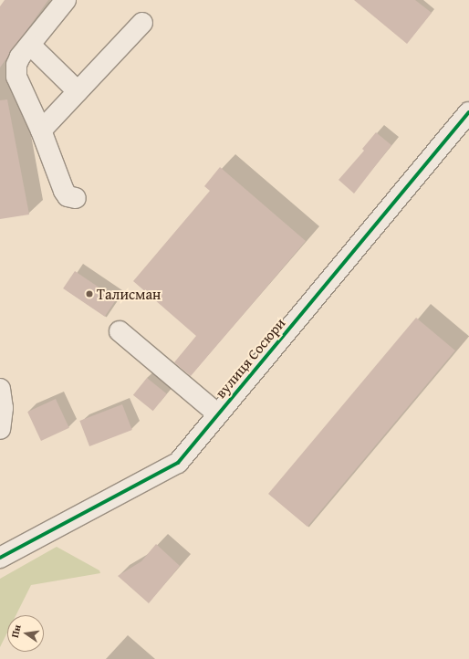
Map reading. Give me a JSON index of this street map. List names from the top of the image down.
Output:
{
  "streets": {
    "street": ["вулиця Сосюри"]
  },
  "places": ["Талисман"],
  "north": "left"
}
